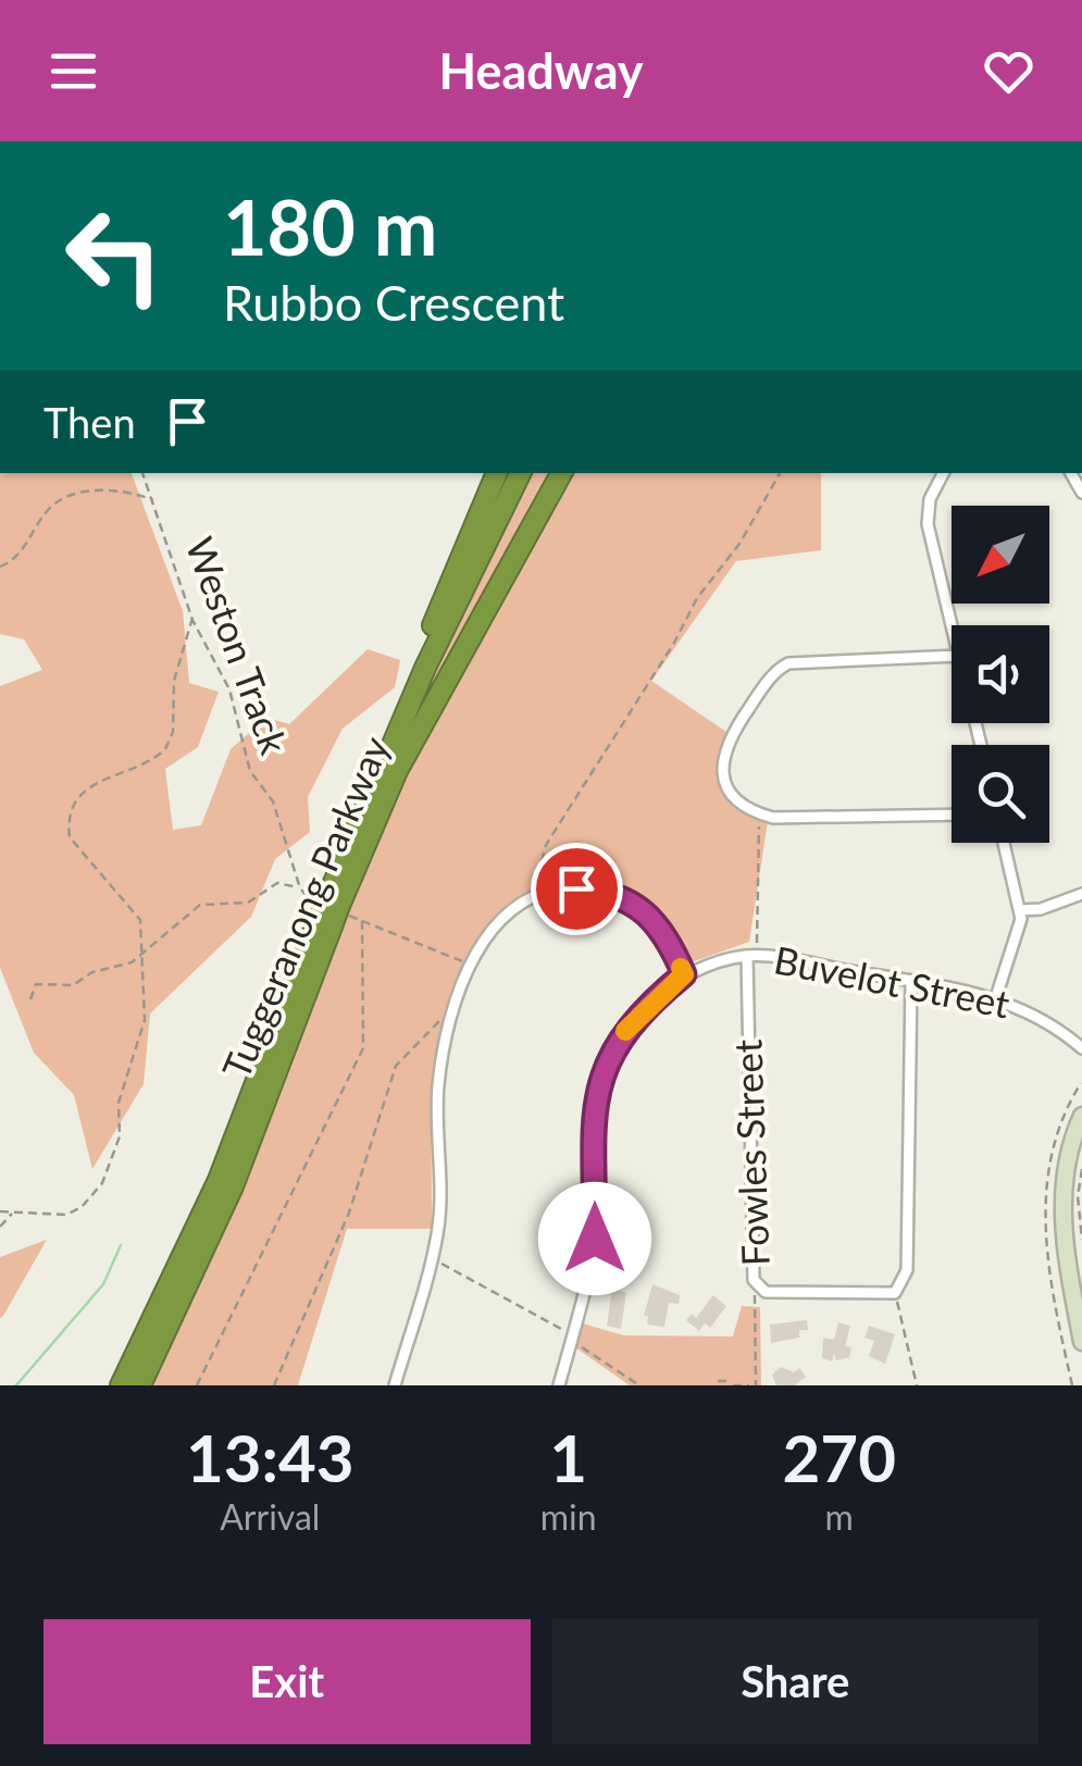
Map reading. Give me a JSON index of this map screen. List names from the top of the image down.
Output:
{
  "streets": {
    "highway": ["Tuggeranong Parkway"],
    "street": ["Buvelot Street", "Fowles Street"],
    "path": ["Weston Track"]
  },
  "crossings": [
    ["Weston Track", "Tuggeranong Parkway"],
    ["Buvelot Street", "Fowles Street"]
  ],
  "north": "bottom left",
  "page": {
    "header": "Headway",
    "turn": ["180 m", "Rubbo Crescent"],
    "then": "Then",
    "eta": [
      "13:43",
      "Arrival",
      "1",
      "min",
      "270",
      "m"
    ],
    "buttons": ["Exit", "Share"]
  }
}
